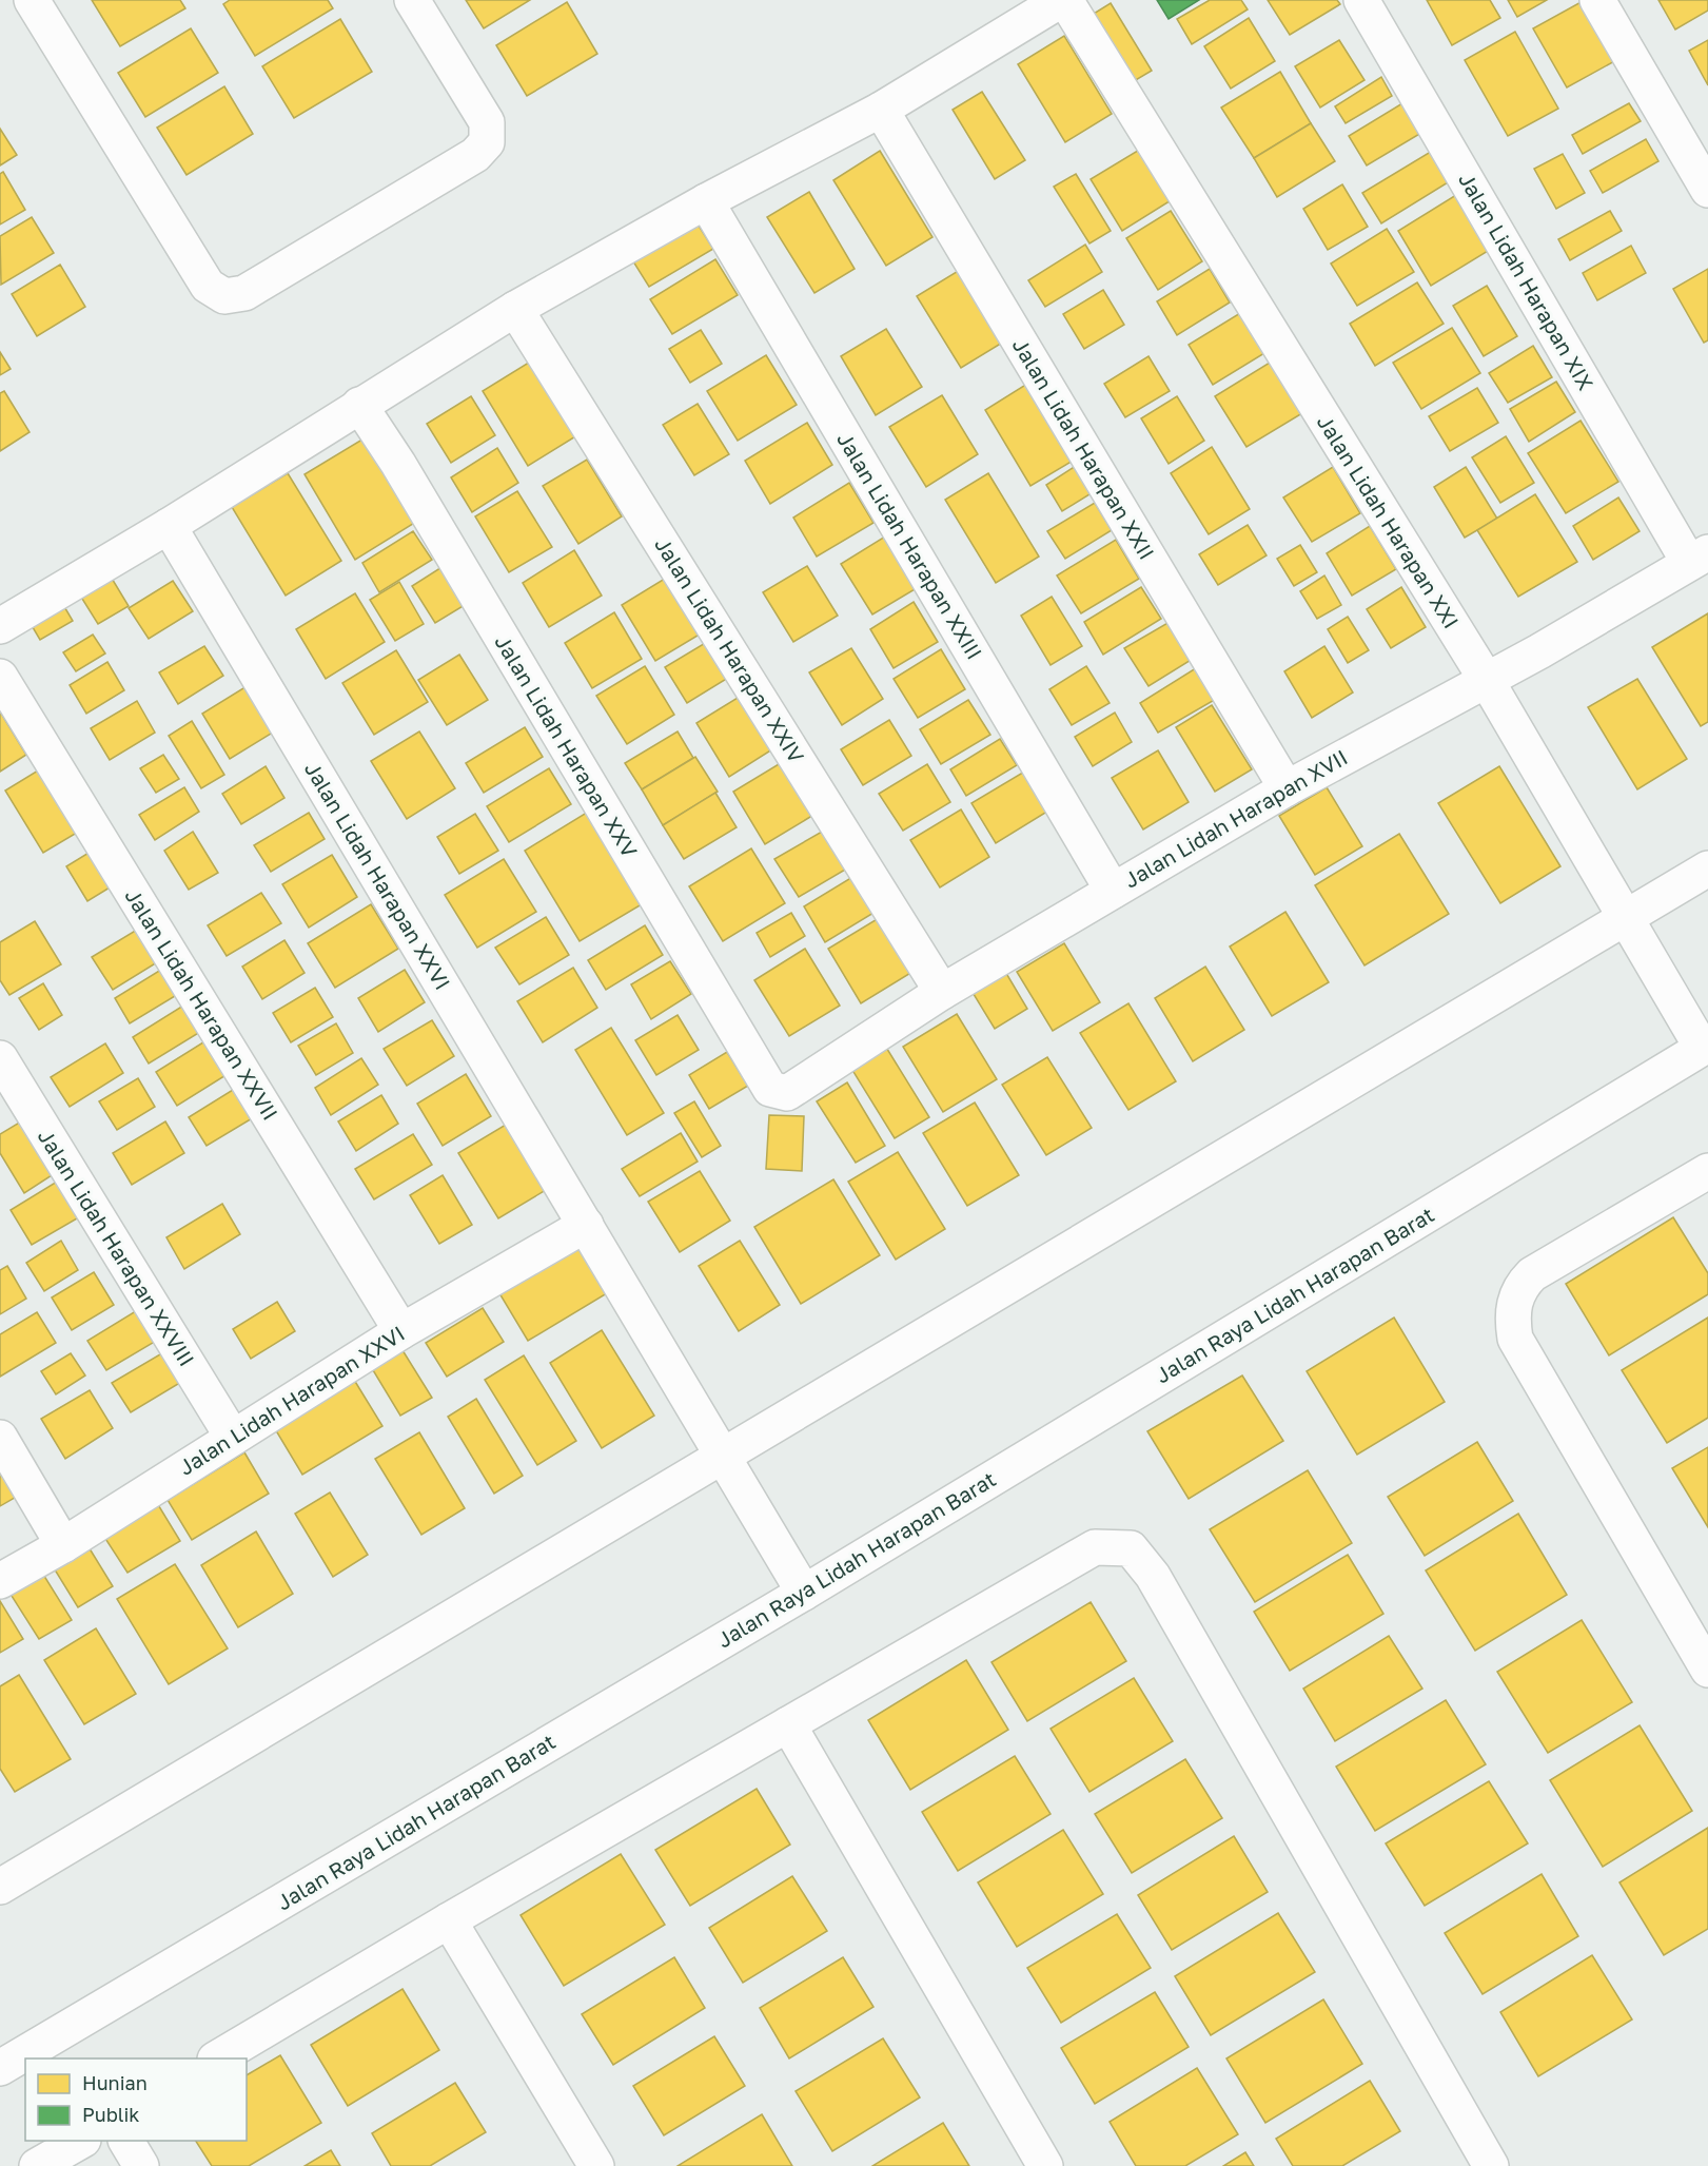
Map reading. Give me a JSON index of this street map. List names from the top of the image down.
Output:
{
  "streets": {
    "street": [
      "Jalan Lidah Harapan XIX",
      "Jalan Lidah Harapan XXII",
      "Jalan Lidah Harapan XXI",
      "Jalan Lidah Harapan XXIII",
      "Jalan Lidah Harapan XXIV",
      "Jalan Lidah Harapan XXV",
      "Jalan Lidah Harapan XVII",
      "Jalan Lidah Harapan XXVI",
      "Jalan Lidah Harapan XXVII",
      "Jalan Lidah Harapan XXVIII",
      "Jalan Raya Lidah Harapan Barat"
    ]
  },
  "crossings": [
    ["Jalan Lidah Harapan XIX", "Jalan Lidah Harapan XVII"],
    ["Jalan Lidah Harapan XXII", "Jalan Lidah Harapan XVII"],
    ["Jalan Lidah Harapan XXI", "Jalan Lidah Harapan XVII"],
    ["Jalan Lidah Harapan XXI", "Jalan Raya Lidah Harapan Barat"],
    ["Jalan Lidah Harapan XXIII", "Jalan Lidah Harapan XVII"],
    ["Jalan Lidah Harapan XXIV", "Jalan Lidah Harapan XVII"],
    ["Jalan Lidah Harapan XXV", "Jalan Lidah Harapan XVII"],
    ["Jalan Lidah Harapan XXVI", "Jalan Lidah Harapan XXVII"],
    ["Jalan Lidah Harapan XXVI", "Jalan Lidah Harapan XXVIII"],
    ["Jalan Lidah Harapan XXVI", "Jalan Raya Lidah Harapan Barat"]
  ],
  "legend": ["Hunian", "Publik"]
}
